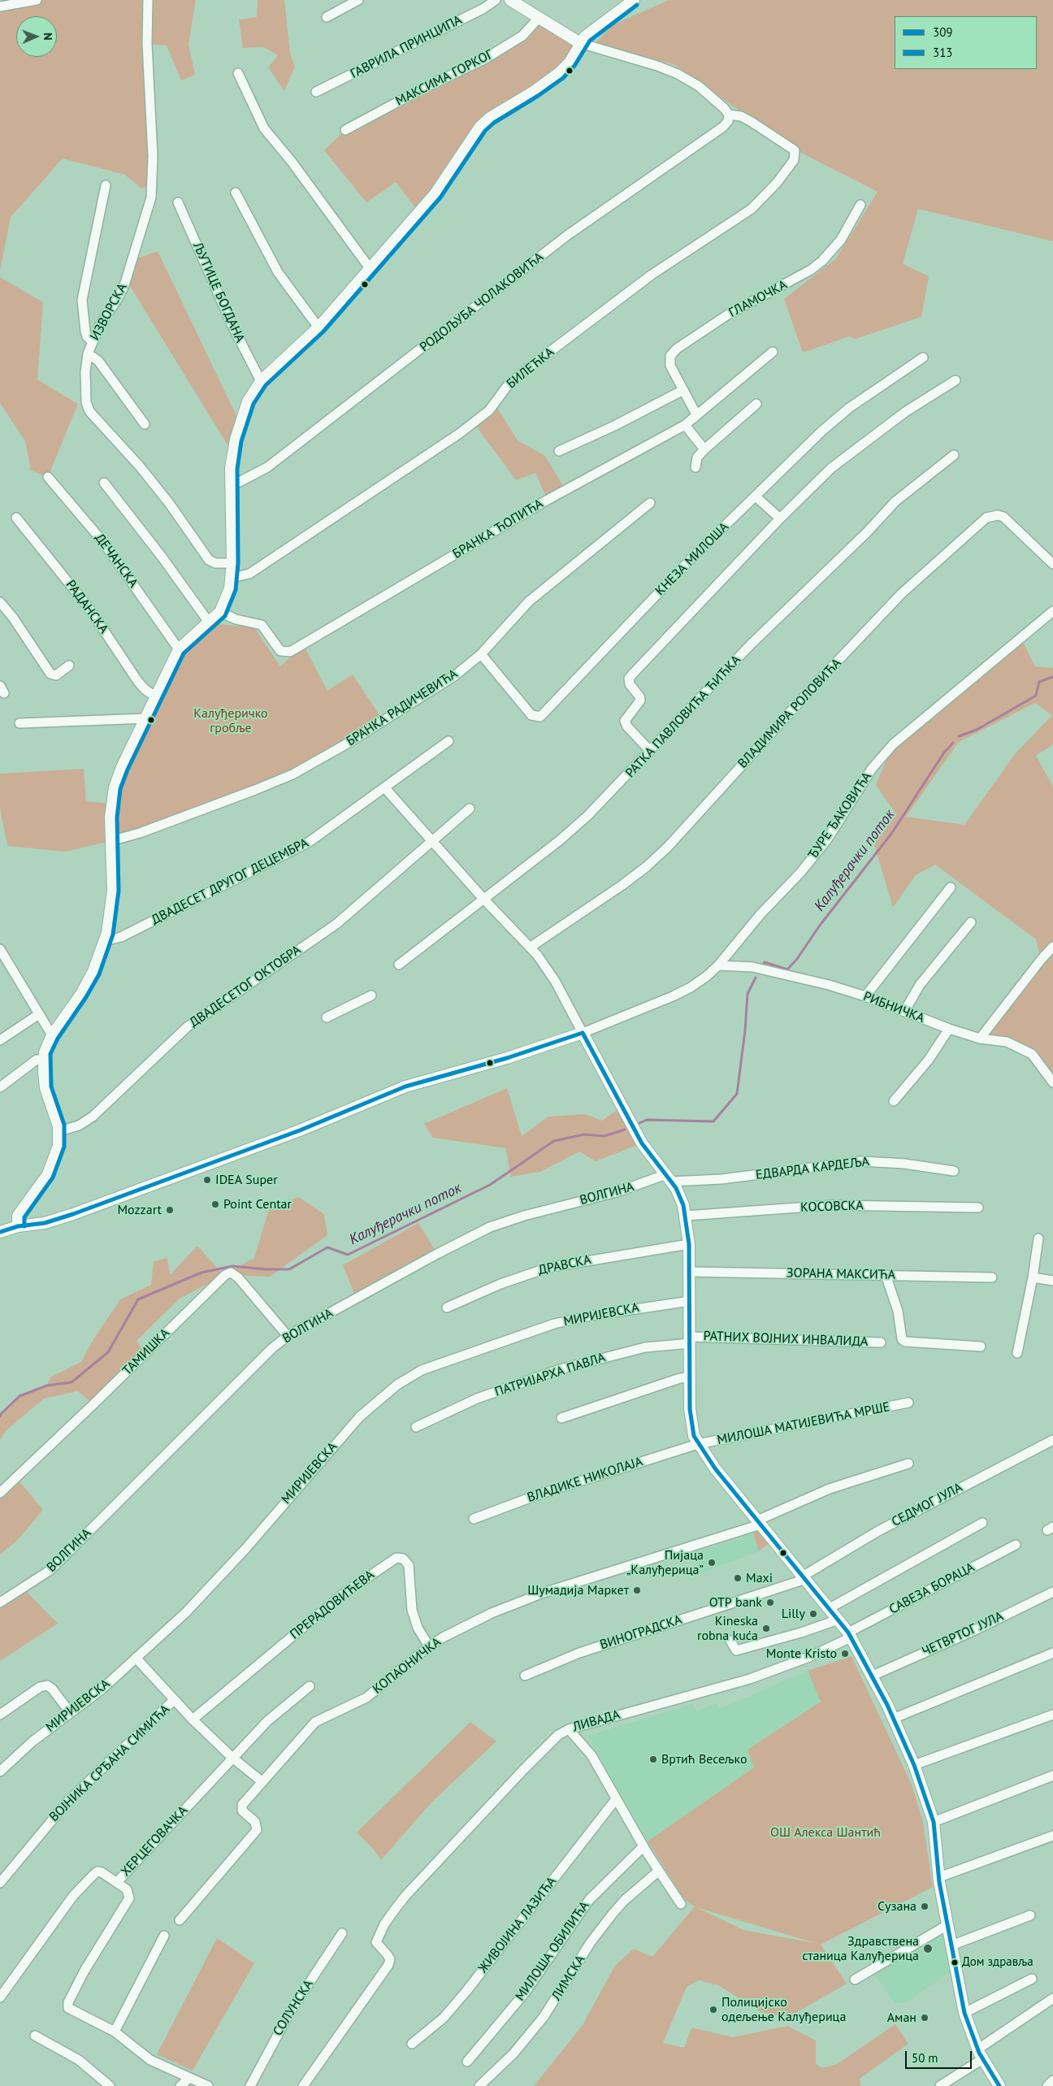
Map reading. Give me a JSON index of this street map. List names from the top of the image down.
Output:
{
  "streets": {
    "street": [
      "ГАВРИЛА ПРИНЦИПА",
      "МАКСИМА ГОРКОГ",
      "ЉУТИЦЕ БОГДАНА",
      "ГЛАМОЧКА",
      "РОДОЉУБА ЧОЛАКОВИЋА",
      "ИЗВОРСКА",
      "БИЛЕЋКА",
      "БРАНКА ЋОПИЋА",
      "КНЕЗА МИЛОША",
      "ДЕЧАНСКА",
      "РАДАНСКА",
      "БРАНКА РАДИЧЕВИЋА",
      "ВЛАДИМИРА РОЛОВИЋА",
      "РАТКА ПАВЛОВИЋА ЋИЋКА",
      "ЂУРЕ ЂАКОВИЋА",
      "ДВАДЕСЕТ ДРУГОГ ДЕЦЕМБРА",
      "ДВАДЕСЕТОГ ОКТОБРА",
      "РИБНИЧКА",
      "ЕДВАРДА КАРДЕЉА",
      "ВОЛГИНА",
      "КОСОВСКА",
      "ДРАВСКА",
      "ЗОРАНА МАКСИЋА",
      "МИРИЈЕВСКА",
      "РАТНИХ ВОЈНИХ ИНВАЛИДА",
      "ТАМИШКА",
      "ПАТРИЈАРХА ПАВЛА",
      "МИЛОША МАТИЈЕВИЋА МРШЕ",
      "ВЛАДИКЕ НИКОЛАЈА",
      "СЕДМОГ ЈУЛА",
      "САВЕЗА БОРАЦА",
      "ПРЕРАДОВИЋЕВА",
      "ВИНОГРАДСКА",
      "ЧЕТВРТОГ ЈУЛА",
      "КОПАОНИЧКА",
      "ЛИВАДА",
      "ВОЈНИКА СРЂАНА СИМИЋА",
      "ХЕРЦЕГОВАЧКА",
      "ЖИВОЈИНА ЛАЗИЋА",
      "МИЛОША ОБИЛИЋА",
      "ЛИМСКА",
      "СОЛУНСКА"
    ]
  },
  "crossings": [
    ["ГЛАМОЧКА", "БРАНКА ЋОПИЋА"],
    ["РОДОЉУБА ЧОЛАКОВИЋА", "БИЛЕЋКА"],
    ["КНЕЗА МИЛОША", "БРАНКА РАДИЧЕВИЋА"],
    ["ЂУРЕ ЂАКОВИЋА", "РИБНИЧКА"],
    ["ЕДВАРДА КАРДЕЉА", "ВОЛГИНА"],
    ["ВОЛГИНА", "ТАМИШКА"],
    ["РАТНИХ ВОЈНИХ ИНВАЛИДА", "ПАТРИЈАРХА ПАВЛА"],
    ["МИЛОША МАТИЈЕВИЋА МРШЕ", "ВЛАДИКЕ НИКОЛАЈА"],
    ["СЕДМОГ ЈУЛА", "ВИНОГРАДСКА"],
    ["САВЕЗА БОРАЦА", "ЛИВАДА"],
    ["ПРЕРАДОВИЋЕВА", "КОПАОНИЧКА"]
  ],
  "water": ["Калуђерачки поток"],
  "parks": ["Калуђеричко гробље", "ОШ Алекса Шантић"],
  "places": [
    "IDEA Super",
    "Point Centar",
    "Mozzart",
    "Пијаца „Калуђерица”",
    "Maxi",
    "Шумадија Маркет",
    "OTP bank",
    "Lilly",
    "Kineska robna kuća",
    "Monte Kristo",
    "Вртић Весељко",
    "Сузана",
    "Здравствена станица Калуђерица",
    "Дом здравља",
    "Полицијско одељење Калуђерица",
    "Аман"
  ],
  "lines": ["transit line 313", "transit line 309"],
  "legend": ["309", "313"],
  "scale_bar": "50 m",
  "north": "right"
}
